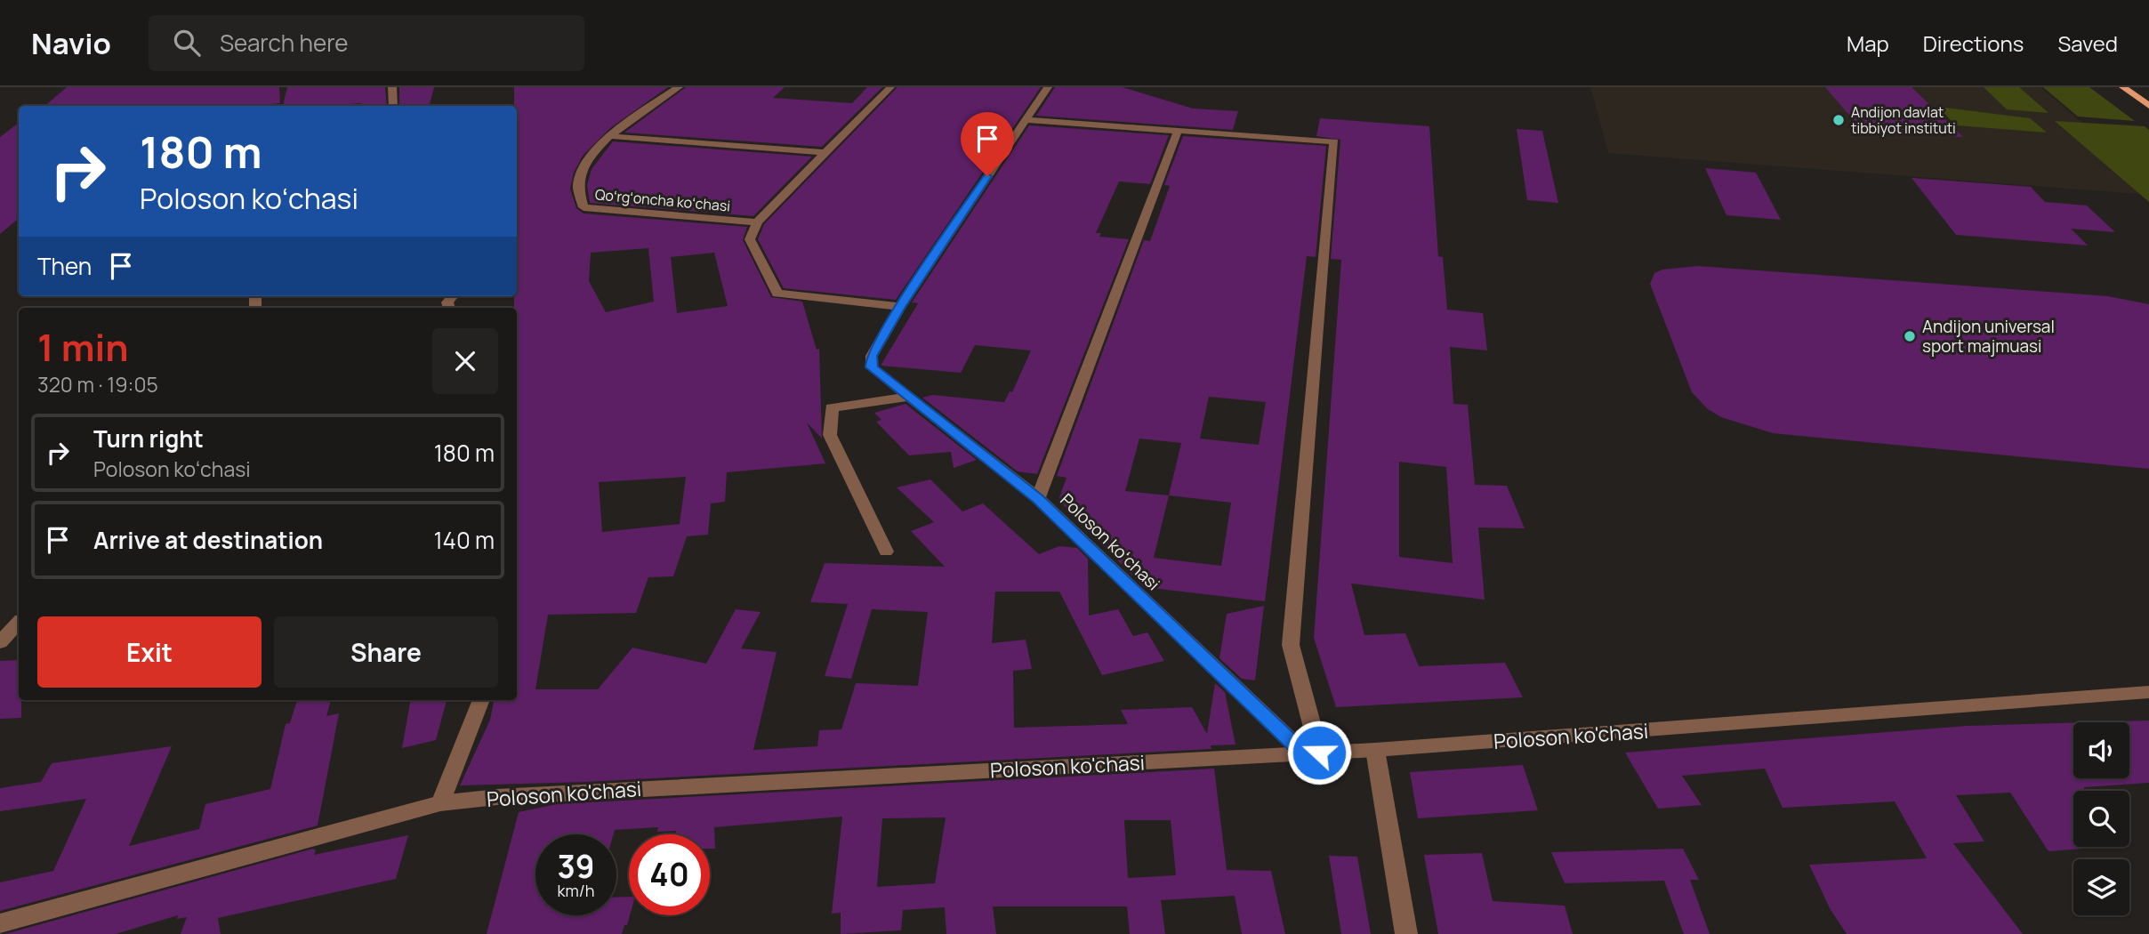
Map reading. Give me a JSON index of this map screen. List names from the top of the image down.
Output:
{
  "streets": {
    "street": ["Qoʻrgʻoncha koʻchasi", "Poloson koʻchasi", "Poloson ko'chasi"]
  },
  "crossings": [
    ["Poloson koʻchasi", "Poloson ko'chasi"]
  ],
  "places": ["Andijon davlat tibbiyot instituti", "Andijon universal sport majmuasi"],
  "page": {
    "header": "Navio",
    "search": "Search here",
    "nav": ["Map", "Directions", "Saved"],
    "turn": ["180 m", "Poloson koʻchasi"],
    "then": "Then",
    "heading": ["1 min", "320 m · 19:05"],
    "list": [
      {
        "name": "Turn right",
        "note": "Poloson koʻchasi",
        "value": "180 m"
      },
      {
        "name": "Arrive at destination",
        "value": "140 m"
      }
    ],
    "buttons": ["Exit", "Share"],
    "speed": "39 km/h",
    "limit": "40"
  }
}
